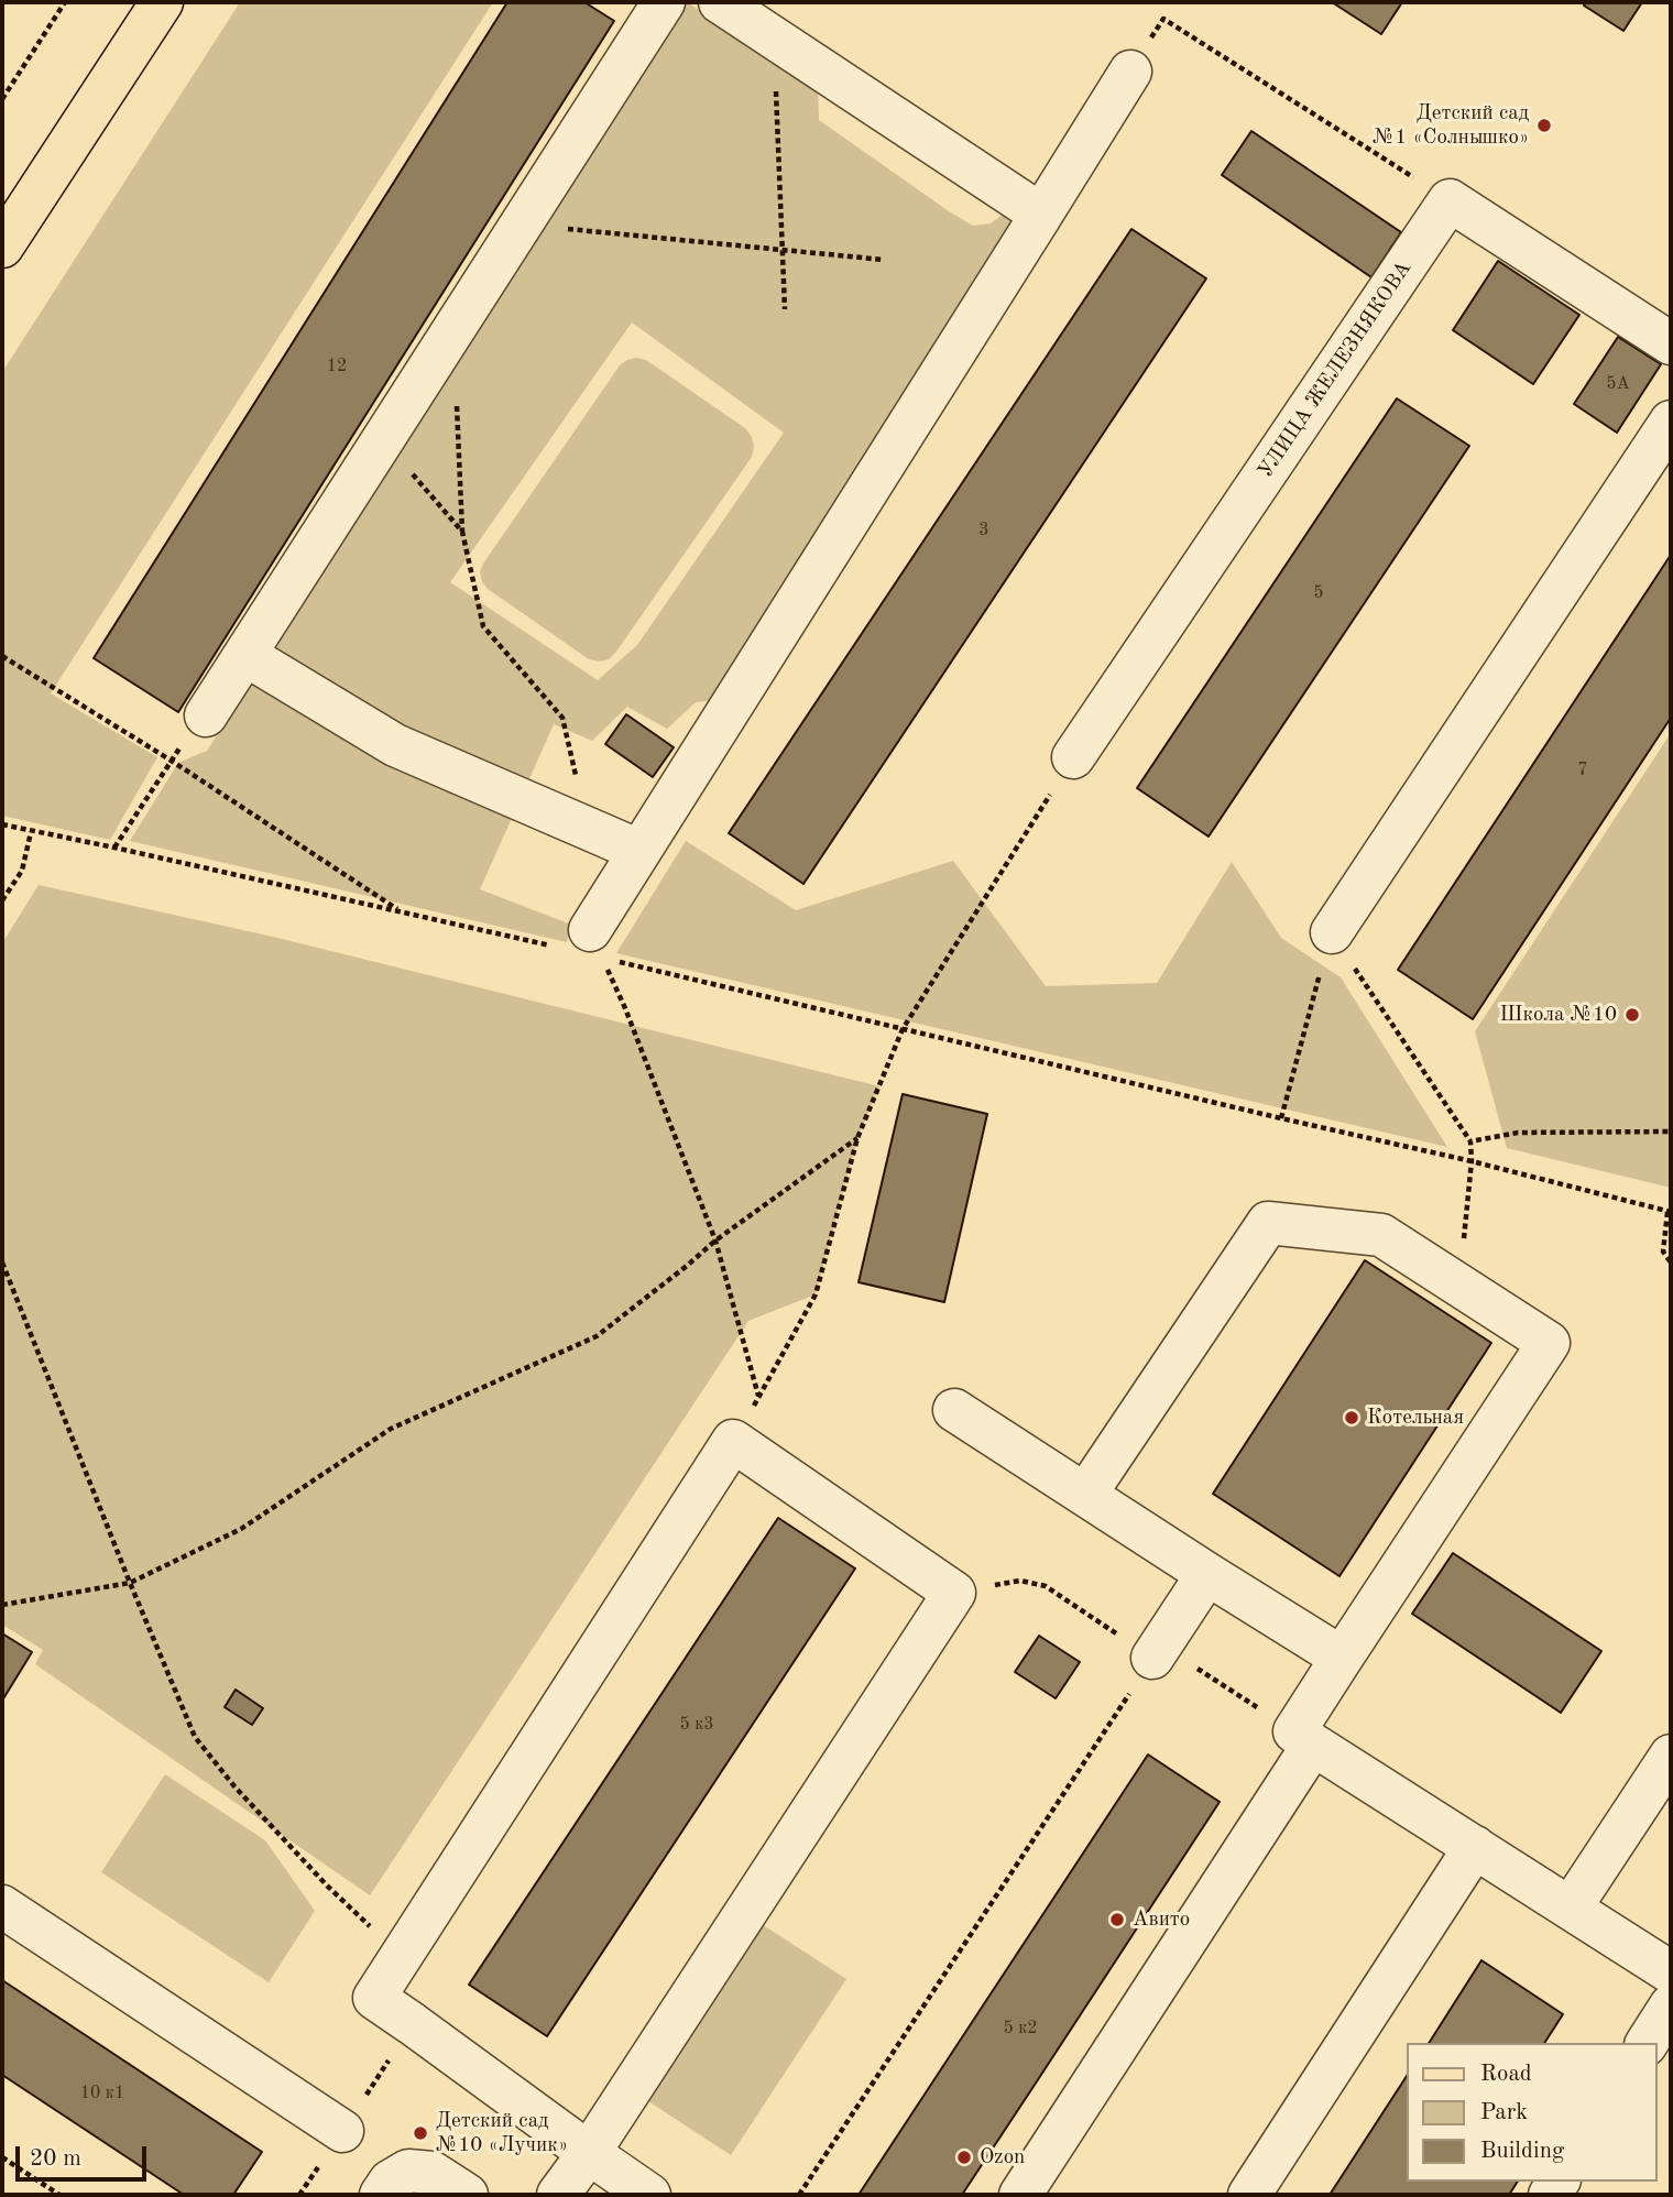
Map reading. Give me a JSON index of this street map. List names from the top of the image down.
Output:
{
  "streets": {
    "street": ["УЛИЦА ЖЕЛЕЗНЯКОВА"]
  },
  "places": [
    "Детский сад №1 «Солнышко»",
    "Школа №10",
    "Котельная",
    "Авито",
    "Детский сад №10 «Лучик»",
    "Ozon"
  ],
  "house_numbers": [
    "12",
    "5А",
    "3",
    "5",
    "7",
    "5 к3",
    "5 к2",
    "10 к1"
  ],
  "legend": ["Road", "Park", "Building"],
  "scale_bar": "20 m"
}
